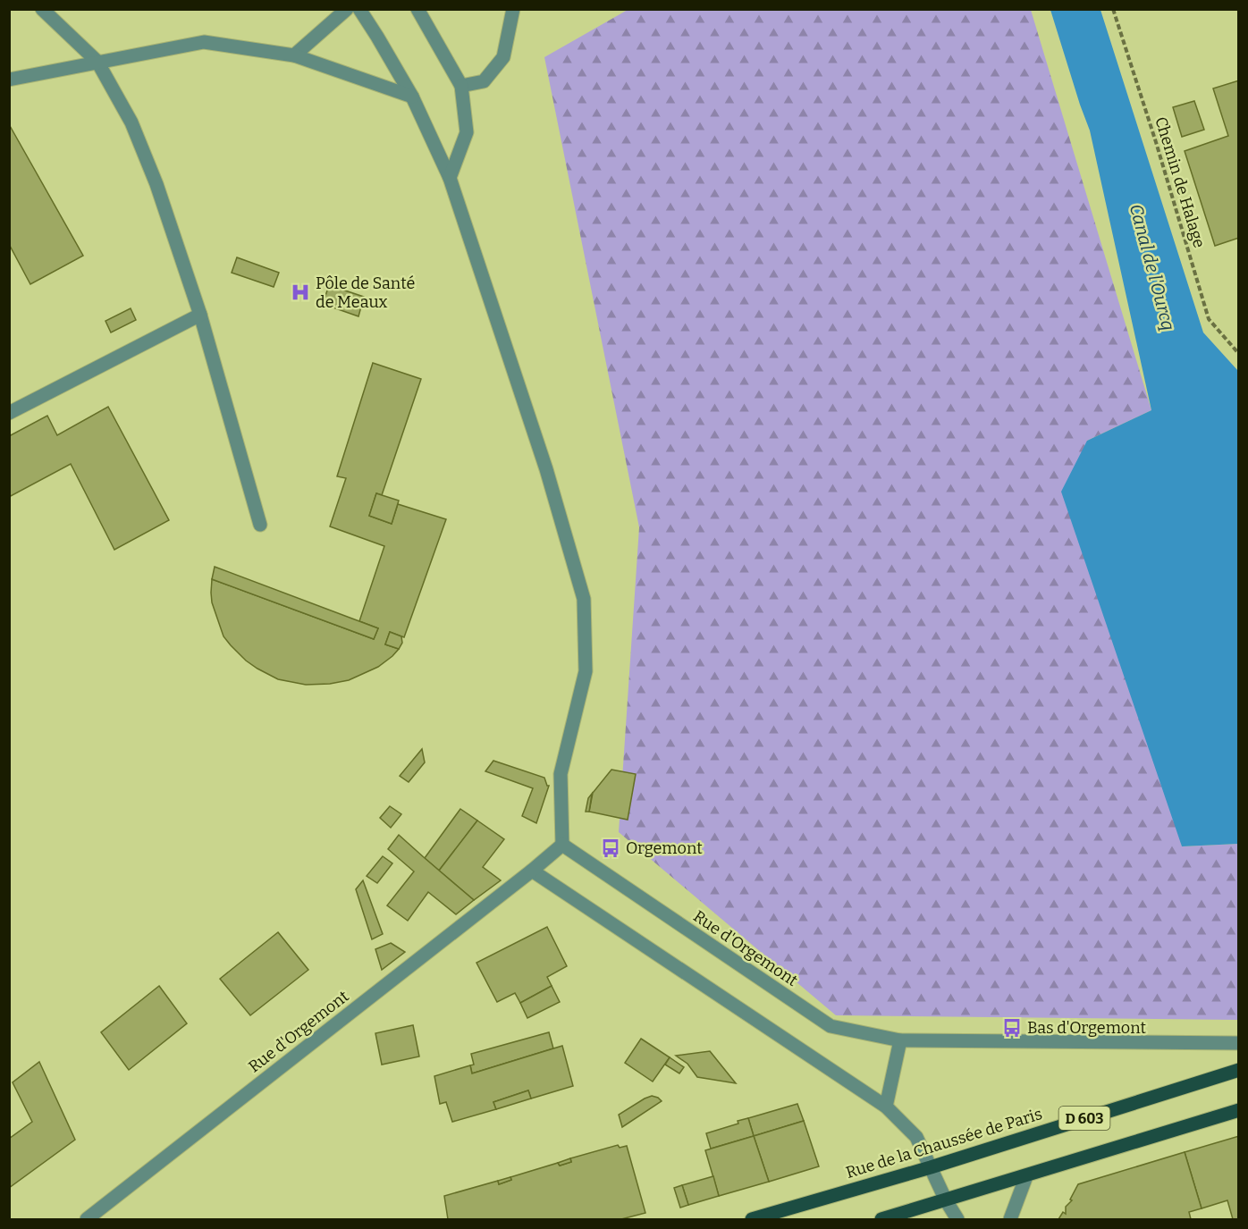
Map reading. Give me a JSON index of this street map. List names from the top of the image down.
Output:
{
  "streets": {
    "main road": ["D 603", "Rue de la Chaussée de Paris"],
    "street": ["Rue d'Orgemont"],
    "path": ["Chemin de Halage"]
  },
  "water": ["Canal de l'Ourcq"],
  "places": {
    "hospital": ["Pôle de Santé de Meaux"],
    "bus stop": ["Orgemont", "Bas d'Orgemont"]
  }
}
